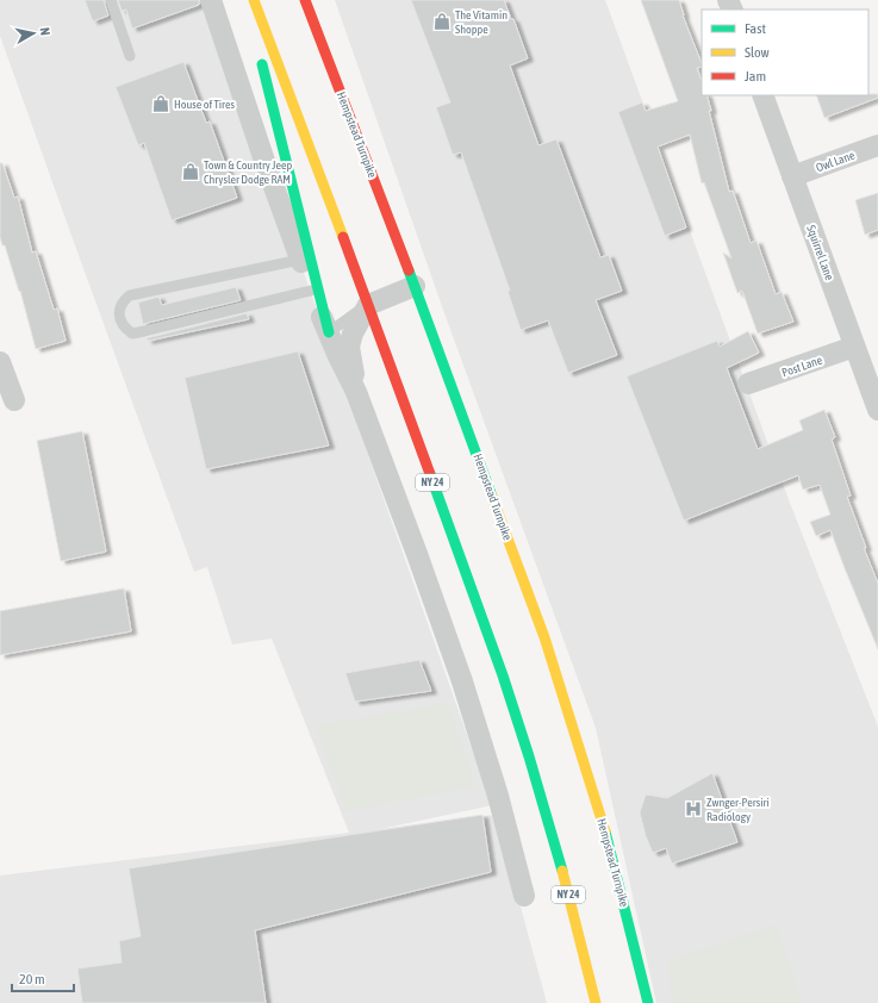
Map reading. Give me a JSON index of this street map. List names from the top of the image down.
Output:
{
  "streets": {
    "main road": ["Hempstead Turnpike", "NY 24"],
    "street": ["Owl Lane", "Squirrel Lane", "Post Lane"]
  },
  "crossings": [
    ["Owl Lane", "Squirrel Lane"],
    ["Squirrel Lane", "Post Lane"]
  ],
  "places": {
    "shop": ["The Vitamin Shoppe", "House of Tires", "Town & Country Jeep Chrysler Dodge RAM"],
    "hospital": ["Zwnger-Persiri Radiology"]
  },
  "legend": ["Fast", "Slow", "Jam"],
  "scale_bar": "20 m",
  "north": "right"
}
